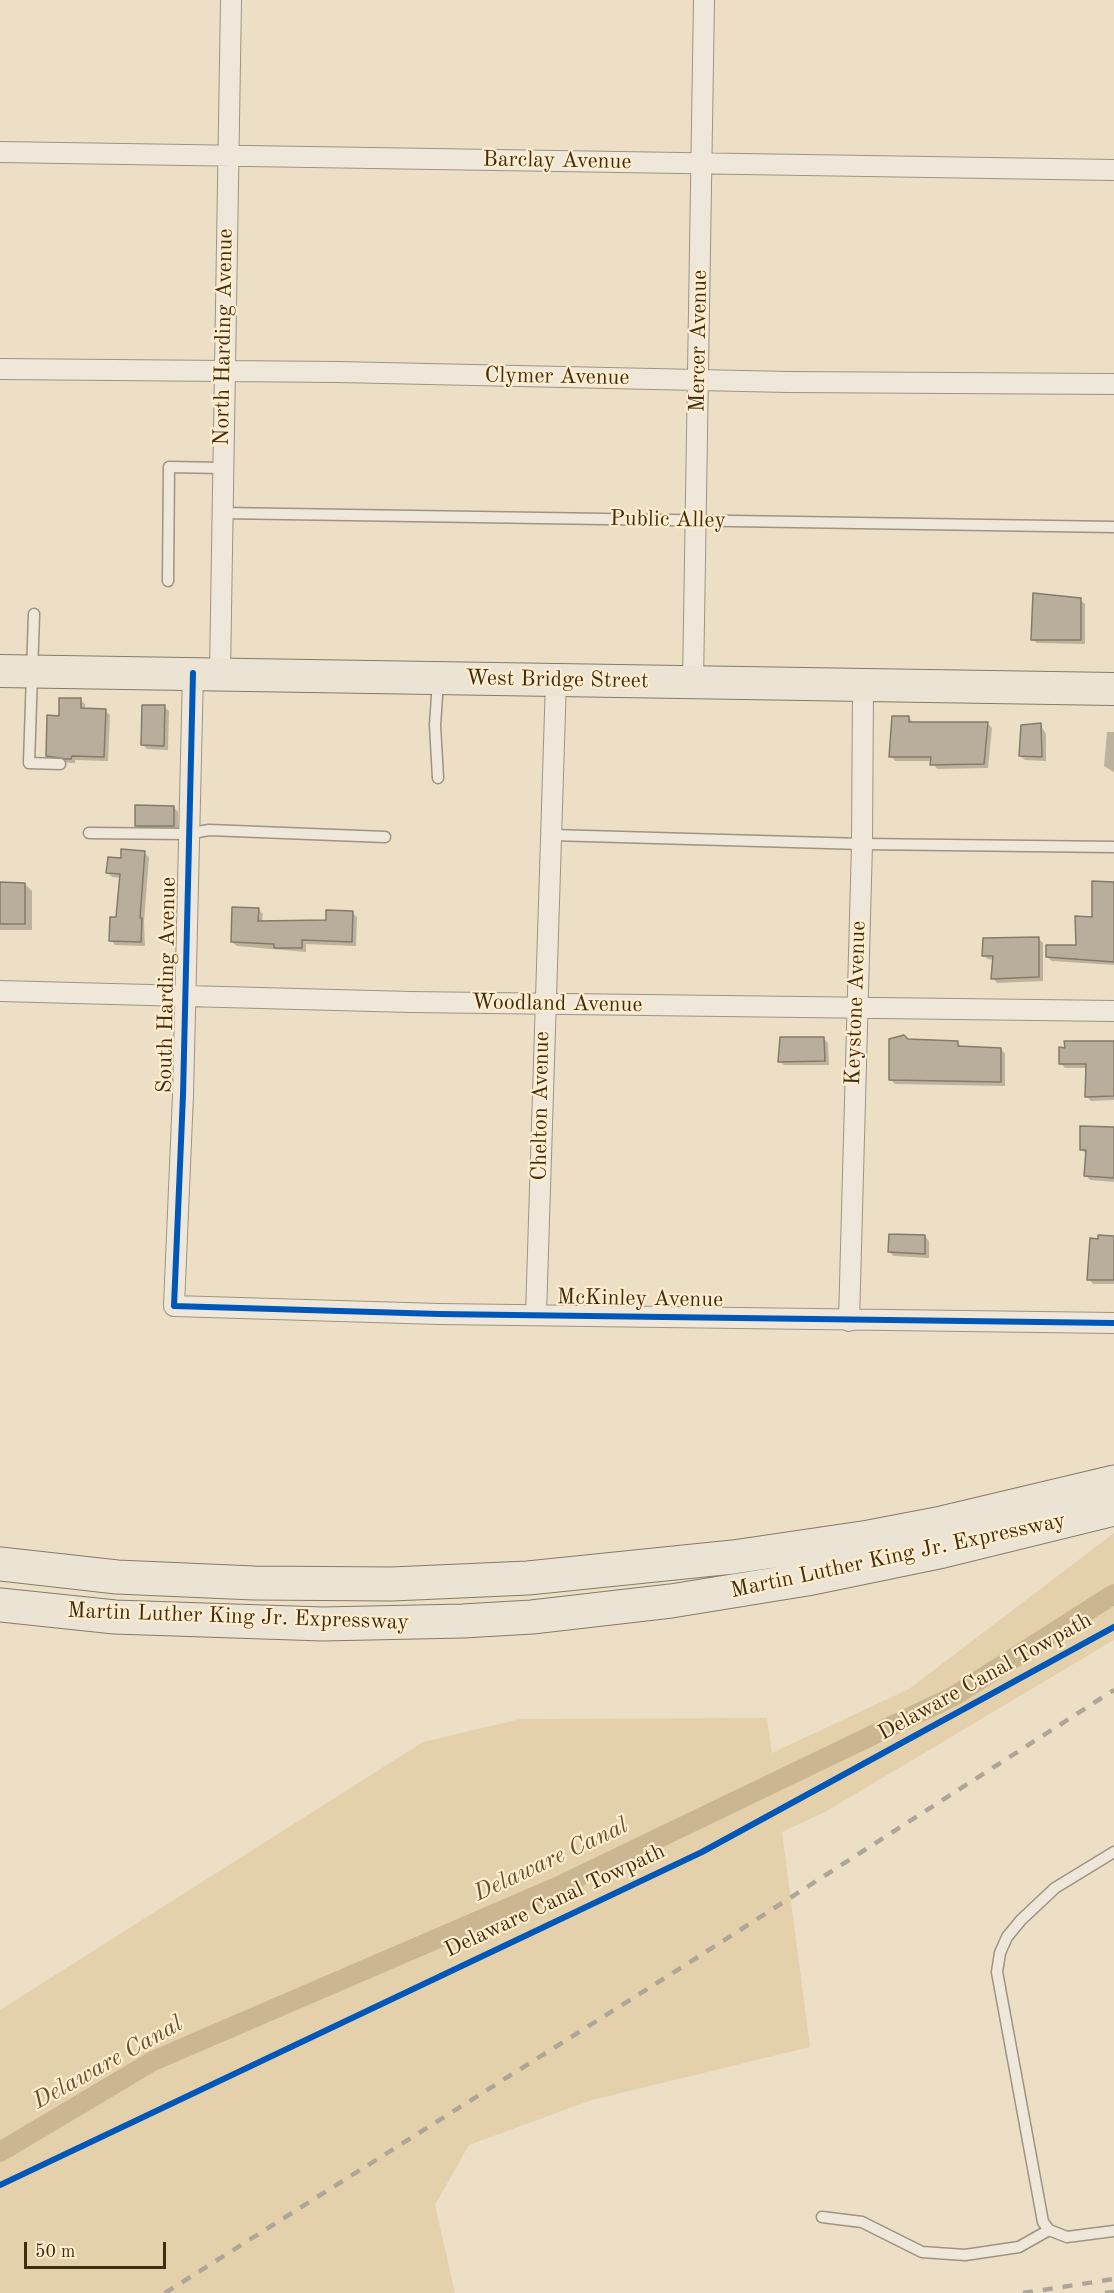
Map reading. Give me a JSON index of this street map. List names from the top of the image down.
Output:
{
  "streets": {
    "highway": ["Martin Luther King Jr. Expressway"],
    "main road": ["West Bridge Street"],
    "street": [
      "Barclay Avenue",
      "North Harding Avenue",
      "Mercer Avenue",
      "Clymer Avenue",
      "South Harding Avenue",
      "Keystone Avenue",
      "Woodland Avenue",
      "Chelton Avenue",
      "McKinley Avenue"
    ],
    "lane": ["Public Alley"],
    "cycle path": ["Delaware Canal Towpath"]
  },
  "crossings": [
    ["Barclay Avenue", "North Harding Avenue"],
    ["Barclay Avenue", "Mercer Avenue"],
    ["North Harding Avenue", "Clymer Avenue"],
    ["North Harding Avenue", "Public Alley"],
    ["North Harding Avenue", "West Bridge Street"],
    ["North Harding Avenue", "South Harding Avenue"],
    ["Mercer Avenue", "Clymer Avenue"],
    ["Mercer Avenue", "Public Alley"],
    ["Mercer Avenue", "West Bridge Street"],
    ["West Bridge Street", "South Harding Avenue"],
    ["West Bridge Street", "Keystone Avenue"],
    ["West Bridge Street", "Chelton Avenue"],
    ["South Harding Avenue", "Woodland Avenue"],
    ["South Harding Avenue", "McKinley Avenue"],
    ["Keystone Avenue", "Woodland Avenue"],
    ["Keystone Avenue", "McKinley Avenue"],
    ["Woodland Avenue", "Chelton Avenue"],
    ["Chelton Avenue", "McKinley Avenue"]
  ],
  "water": ["Delaware Canal"],
  "scale_bar": "50 m"
}
